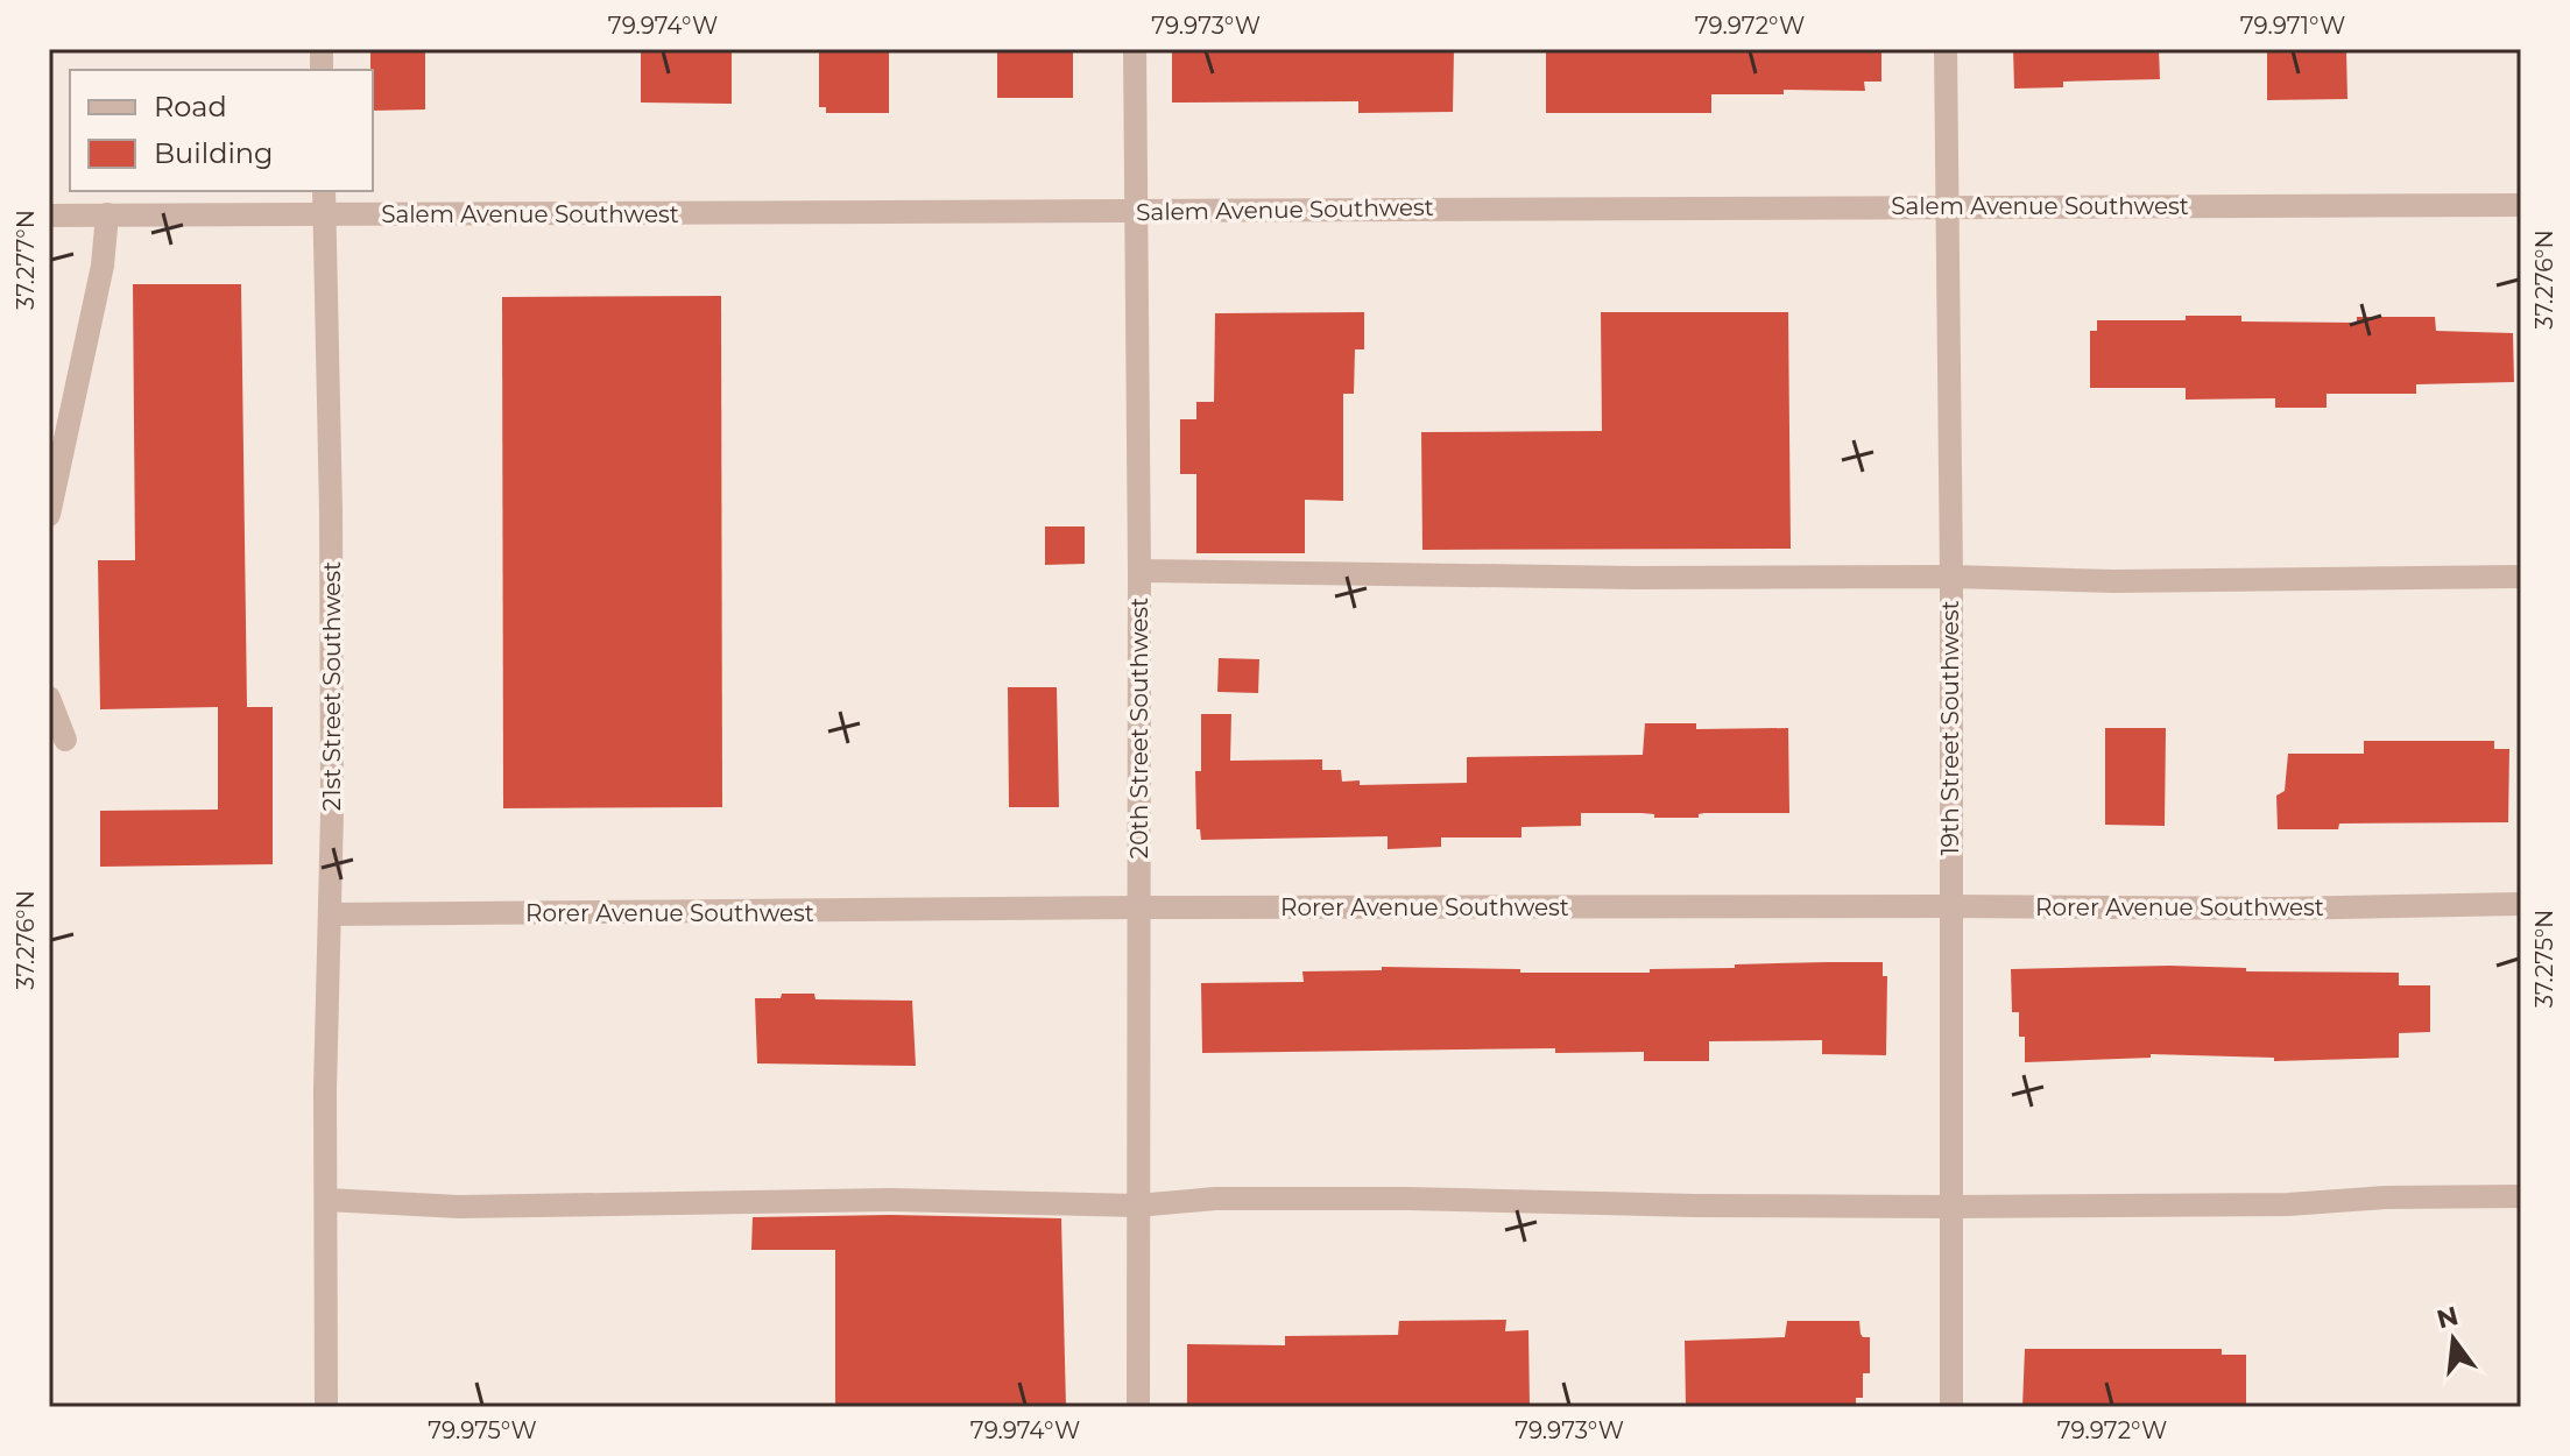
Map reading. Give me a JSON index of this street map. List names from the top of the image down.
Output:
{
  "streets": {
    "street": [
      "Salem Avenue Southwest",
      "21st Street Southwest",
      "20th Street Southwest",
      "19th Street Southwest",
      "Rorer Avenue Southwest"
    ]
  },
  "crossings": [
    ["Salem Avenue Southwest", "21st Street Southwest"],
    ["Salem Avenue Southwest", "20th Street Southwest"],
    ["Salem Avenue Southwest", "19th Street Southwest"],
    ["21st Street Southwest", "Rorer Avenue Southwest"],
    ["20th Street Southwest", "Rorer Avenue Southwest"],
    ["19th Street Southwest", "Rorer Avenue Southwest"]
  ],
  "legend": ["Road", "Building"],
  "north": "top",
  "coordinates": [
    "79.974°W",
    "79.973°W",
    "79.972°W",
    "79.971°W",
    "37.277°N",
    "37.276°N",
    "37.275°N",
    "79.975°W"
  ]
}
